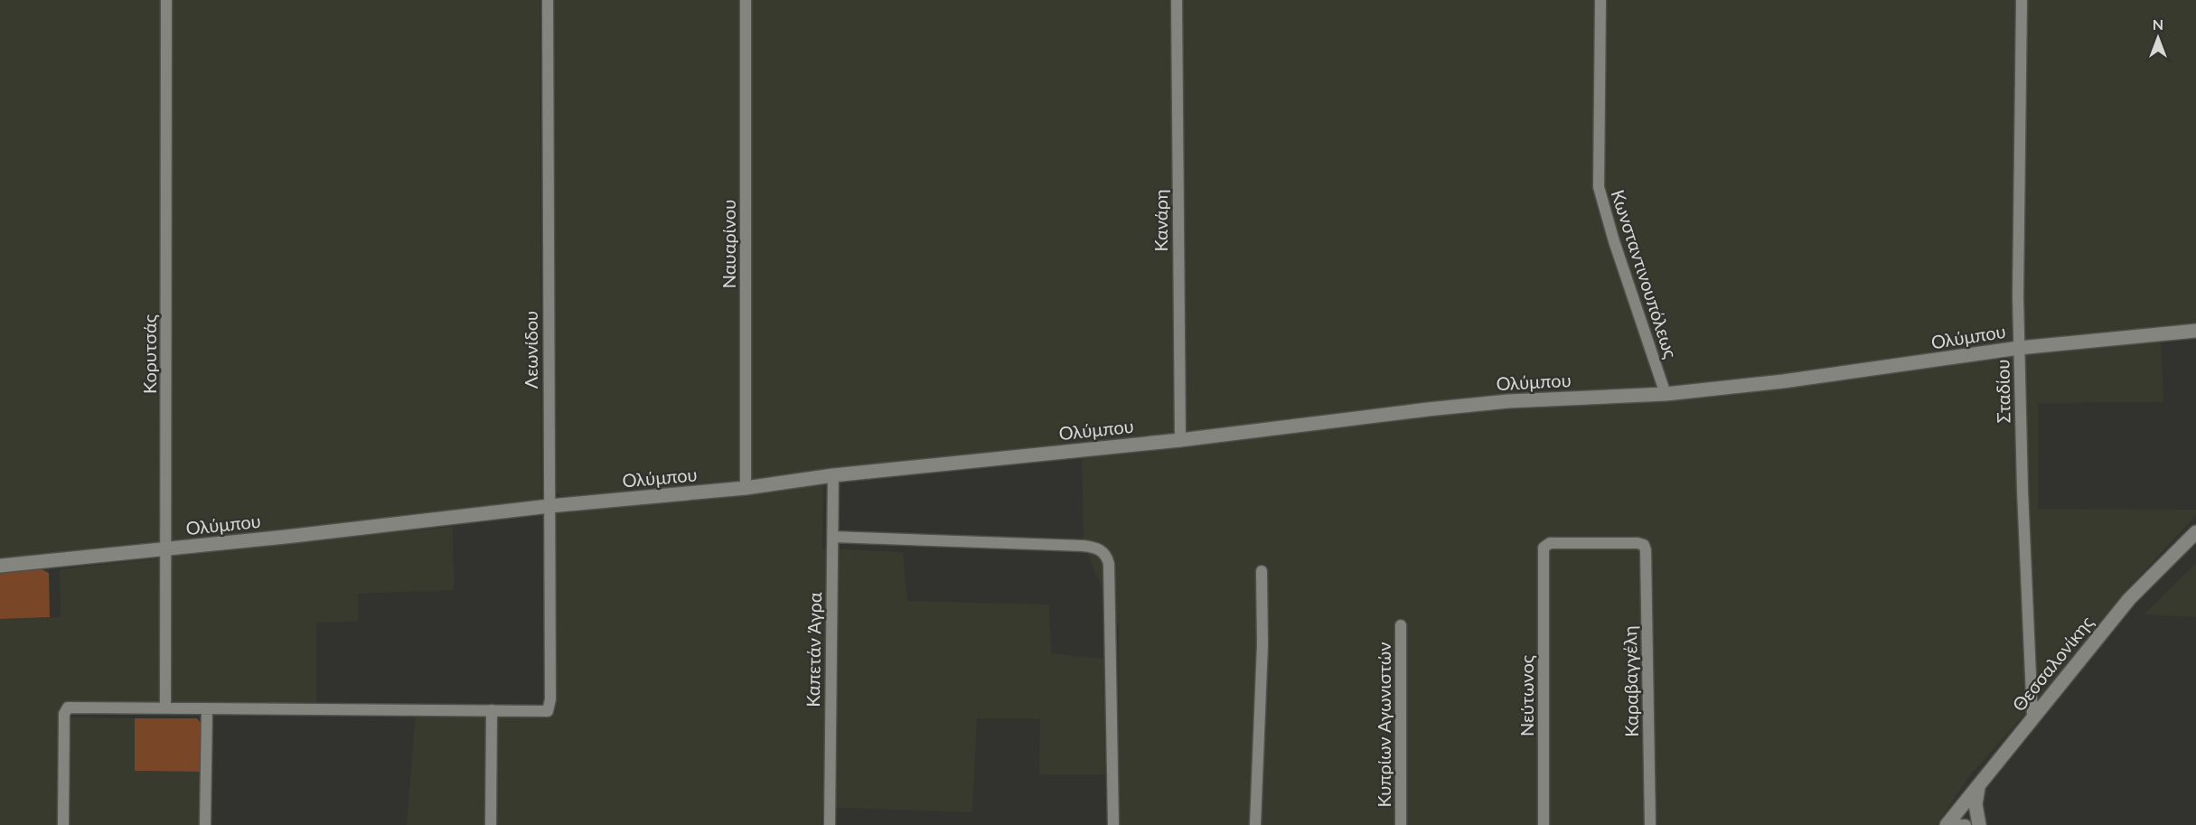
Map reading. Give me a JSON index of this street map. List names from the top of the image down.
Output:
{
  "streets": {
    "street": [
      "Κανάρη",
      "Ναυαρίνου",
      "Κωνσταντινουπόλεως",
      "Ολύμπου",
      "Λεωνίδου",
      "Κορυτσάς",
      "Σταδίου",
      "Καπετάν Άγρα",
      "Θεσσαλονίκης",
      "Καραβαγγέλη",
      "Νεύτωνος",
      "Κυπρίων Αγωνιστών"
    ]
  },
  "crossings": [
    ["Κανάρη", "Ολύμπου"],
    ["Ναυαρίνου", "Ολύμπου"],
    ["Κωνσταντινουπόλεως", "Ολύμπου"],
    ["Ολύμπου", "Λεωνίδου"],
    ["Ολύμπου", "Κορυτσάς"],
    ["Ολύμπου", "Σταδίου"],
    ["Ολύμπου", "Καπετάν Άγρα"],
    ["Σταδίου", "Θεσσαλονίκης"],
    ["Καραβαγγέλη", "Νεύτωνος"]
  ],
  "north": "top"
}
